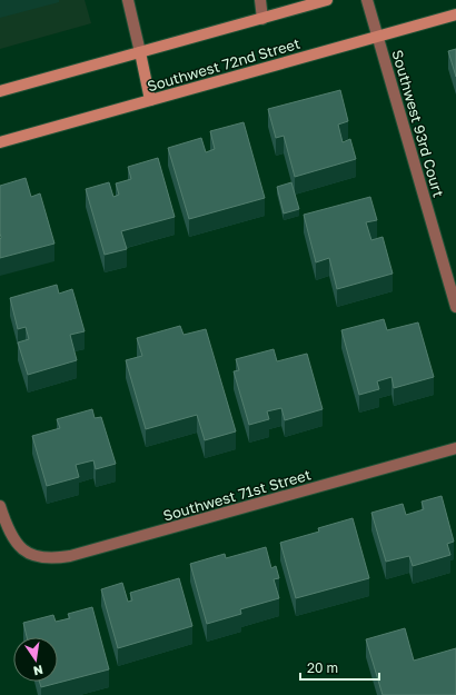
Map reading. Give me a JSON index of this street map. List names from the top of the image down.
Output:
{
  "streets": {
    "main road": ["Southwest 72nd Street"],
    "street": ["Southwest 93rd Court", "Southwest 71st Street"]
  },
  "crossings": [
    ["Southwest 72nd Street", "Southwest 93rd Court"]
  ],
  "scale_bar": "20 m",
  "north": "bottom"
}
